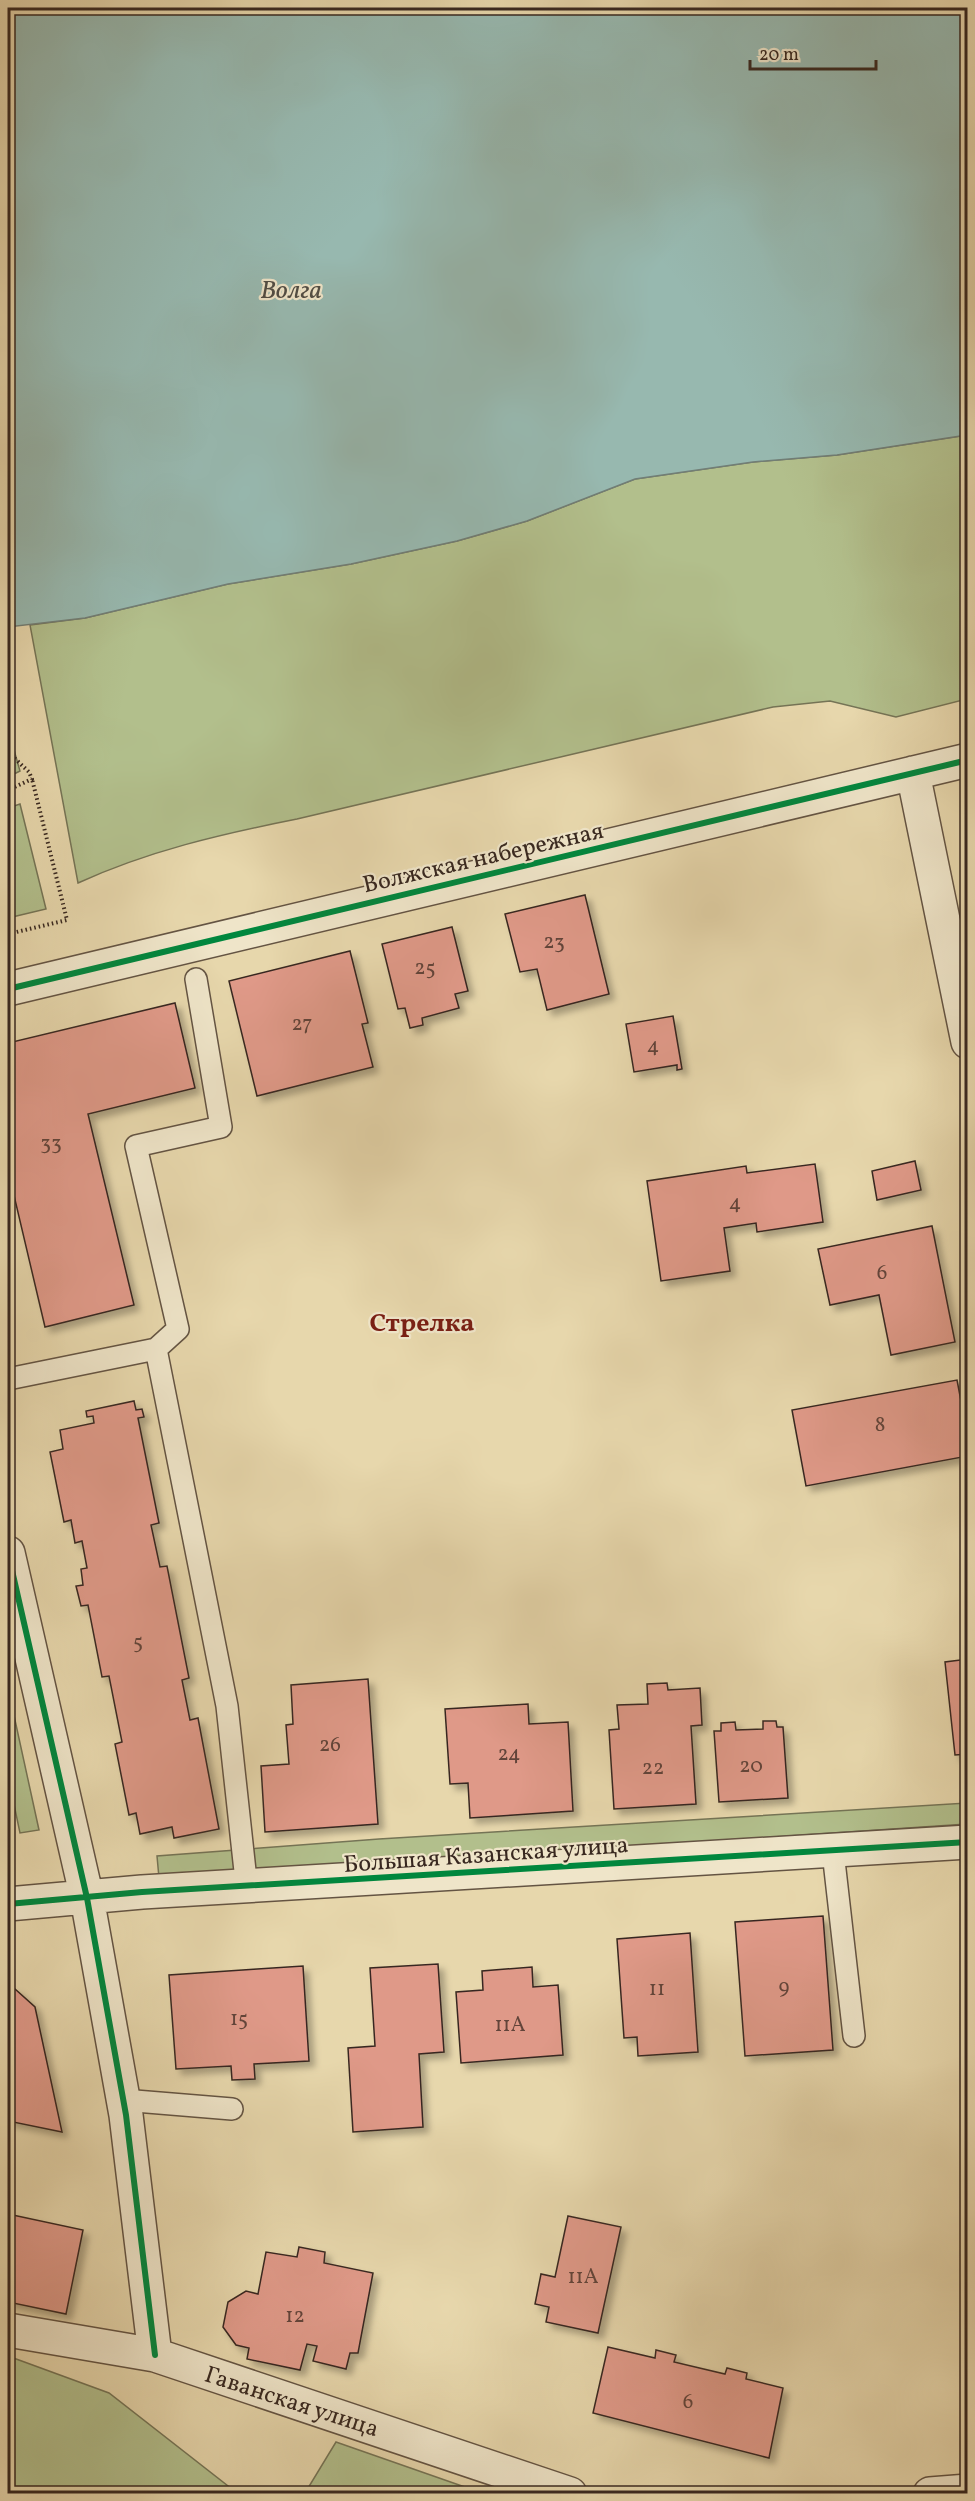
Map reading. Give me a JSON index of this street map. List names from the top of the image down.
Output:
{
  "streets": {
    "street": ["Волжская набережная", "Большая Казанская улица", "Гаванская улица"]
  },
  "districts": ["Стрелка"],
  "water": ["Волга"],
  "house_numbers": [
    "23",
    "25",
    "27",
    "4",
    "33",
    "4",
    "6",
    "8",
    "5",
    "26",
    "24",
    "20",
    "22",
    "9",
    "11",
    "15",
    "11А",
    "11А",
    "12",
    "6"
  ],
  "scale_bar": "20 m"
}
